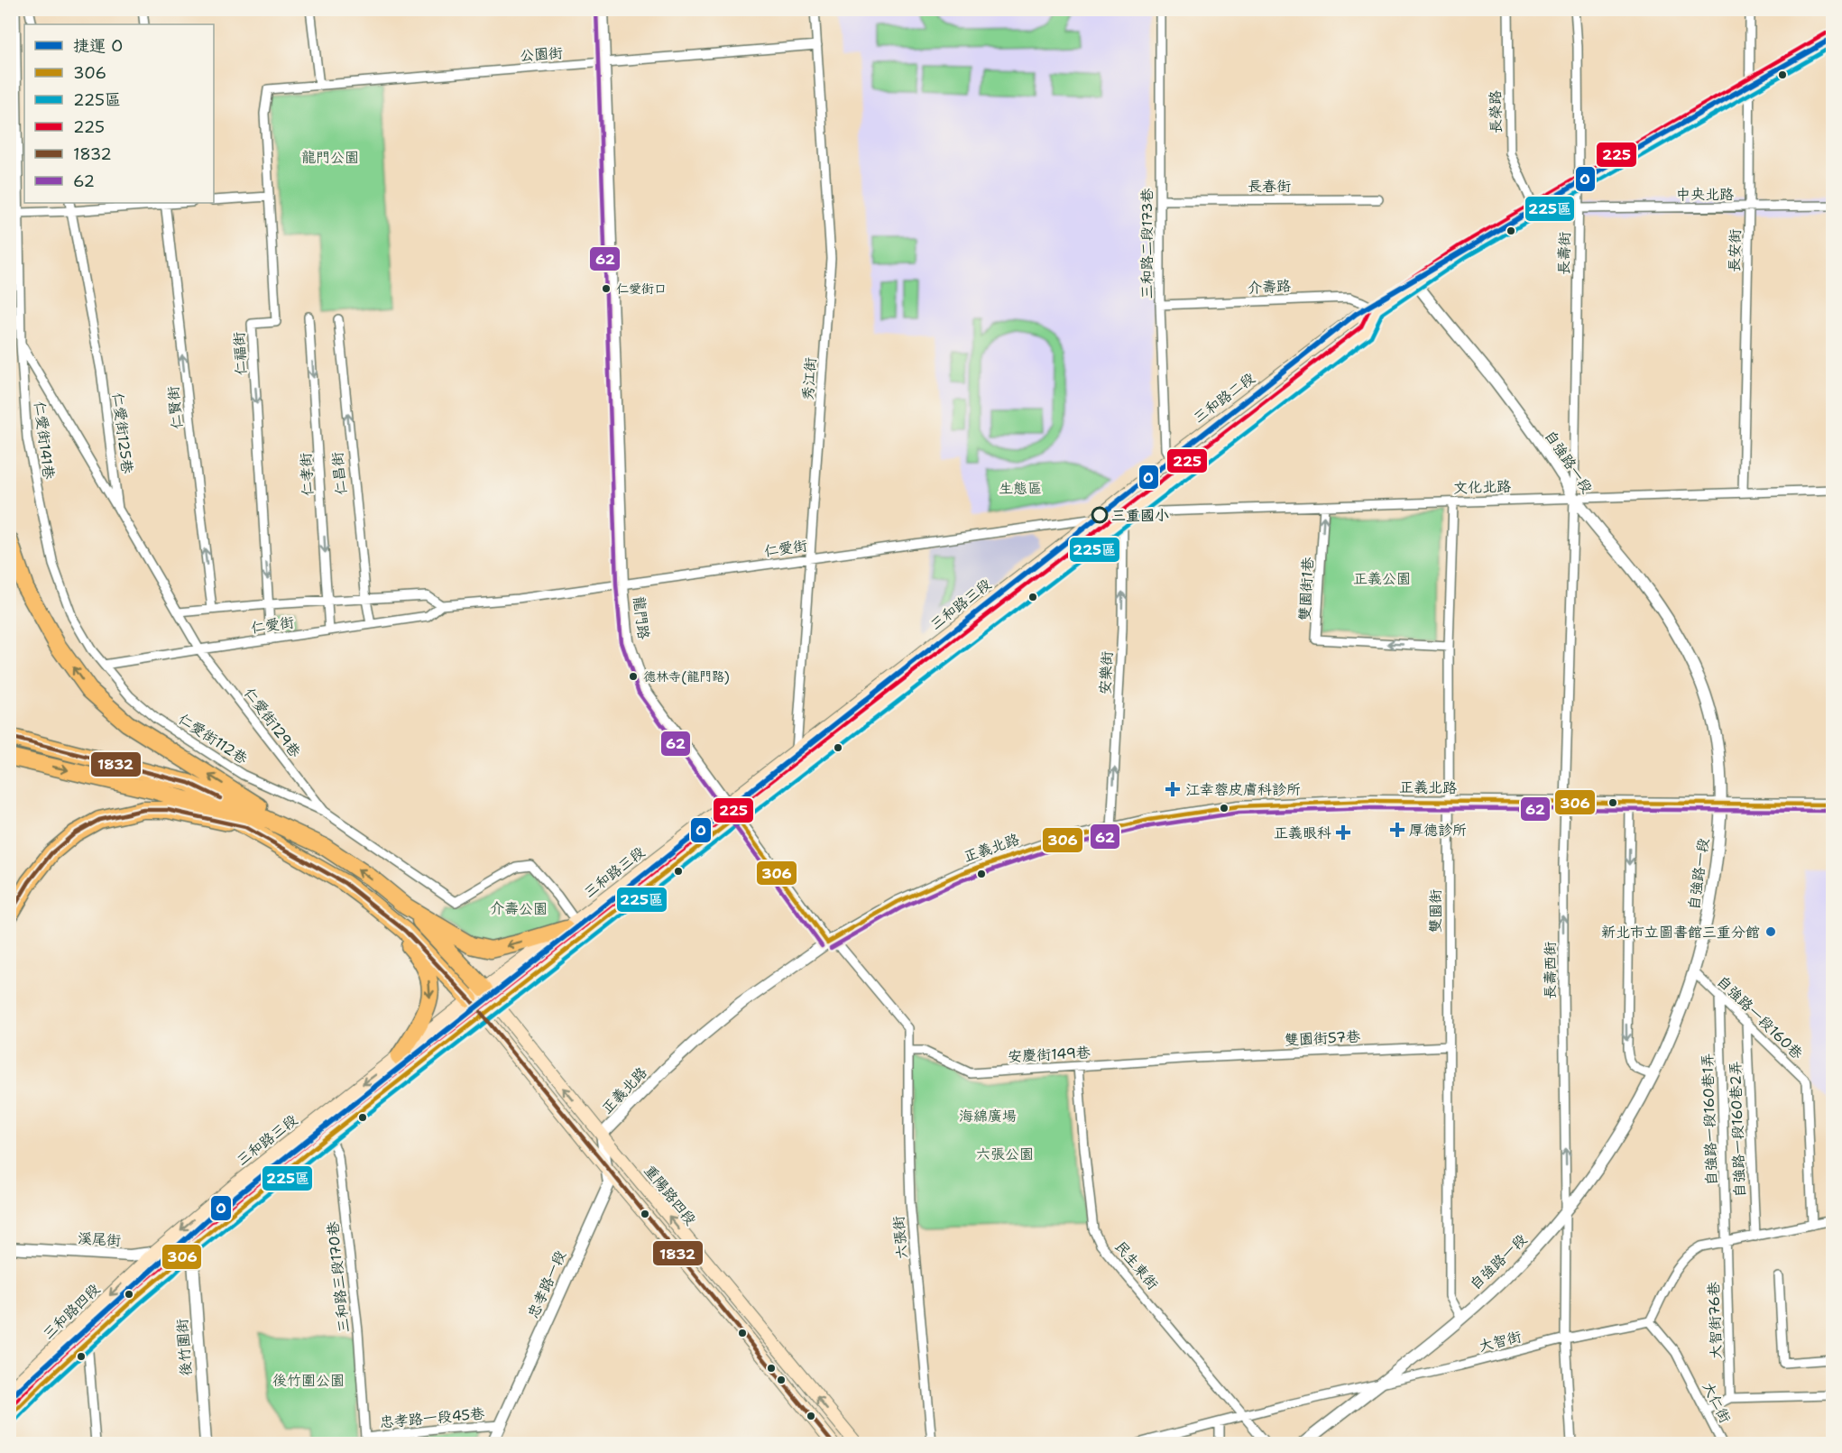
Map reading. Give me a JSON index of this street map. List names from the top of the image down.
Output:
{
  "streets": {
    "main road": [
      "三和路二段",
      "三和路三段",
      "重陽路四段",
      "三和路四段"
    ],
    "street": [
      "公園街",
      "長榮路",
      "長春街",
      "中央北路",
      "三和路二段173巷",
      "長安街",
      "長壽街",
      "介壽路",
      "仁福街",
      "秀江街",
      "仁賢街",
      "仁愛街125巷",
      "仁愛街141巷",
      "自強路一段",
      "仁昌街",
      "仁孝街",
      "文化北路",
      "仁愛街",
      "雙園街1巷",
      "龍門路",
      "安樂街",
      "仁愛街129巷",
      "仁愛街112巷",
      "正義北路",
      "雙園街",
      "長壽西街",
      "自強路一段160巷",
      "雙園街57巷",
      "安慶街149巷",
      "自強路一段160巷1弄",
      "自強路一段160巷2弄",
      "六張街",
      "溪尾街",
      "民生東街",
      "三和路三段170巷",
      "忠孝路一段",
      "大智街76巷",
      "大智街",
      "後竹圍街",
      "大仁街",
      "忠孝路一段45巷"
    ]
  },
  "crossings": [
    ["公園街", "仁福街"],
    ["公園街", "秀江街"],
    ["公園街", "龍門路"],
    ["長榮路", "三和路二段"],
    ["長春街", "三和路二段173巷"],
    ["中央北路", "長安街"],
    ["中央北路", "長壽街"],
    ["三和路二段173巷", "介壽路"],
    ["三和路二段173巷", "三和路二段"],
    ["長安街", "三和路二段"],
    ["長安街", "文化北路"],
    ["長壽街", "三和路二段"],
    ["長壽街", "自強路一段"],
    ["長壽街", "文化北路"],
    ["長壽街", "長壽西街"],
    ["介壽路", "三和路二段"],
    ["仁福街", "仁愛街"],
    ["秀江街", "仁愛街"],
    ["秀江街", "三和路三段"],
    ["三和路二段", "自強路一段"],
    ["三和路二段", "文化北路"],
    ["三和路二段", "仁愛街"],
    ["三和路二段", "三和路三段"],
    ["三和路二段", "安樂街"],
    ["仁賢街", "仁愛街"],
    ["仁愛街125巷", "仁愛街"],
    ["仁愛街125巷", "仁愛街129巷"],
    ["仁愛街141巷", "仁愛街"],
    ["仁愛街141巷", "仁愛街112巷"],
    ["自強路一段", "文化北路"],
    ["自強路一段", "正義北路"],
    ["自強路一段", "雙園街"],
    ["自強路一段", "長壽西街"],
    ["自強路一段", "自強路一段160巷"],
    ["自強路一段", "大智街"],
    ["仁昌街", "仁愛街"],
    ["仁孝街", "仁愛街"],
    ["文化北路", "仁愛街"],
    ["文化北路", "雙園街1巷"],
    ["文化北路", "安樂街"],
    ["文化北路", "雙園街"],
    ["文化北路", "長壽西街"],
    ["仁愛街", "三和路三段"],
    ["仁愛街", "龍門路"],
    ["仁愛街", "安樂街"],
    ["仁愛街", "仁愛街129巷"],
    ["仁愛街", "仁愛街112巷"],
    ["雙園街1巷", "雙園街"],
    ["三和路三段", "龍門路"],
    ["三和路三段", "重陽路四段"],
    ["三和路三段", "溪尾街"],
    ["三和路三段", "三和路三段170巷"],
    ["三和路三段", "三和路四段"],
    ["龍門路", "正義北路"],
    ["龍門路", "六張街"],
    ["安樂街", "正義北路"],
    ["仁愛街129巷", "仁愛街112巷"],
    ["正義北路", "雙園街"],
    ["正義北路", "長壽西街"],
    ["正義北路", "重陽路四段"],
    ["正義北路", "六張街"],
    ["正義北路", "忠孝路一段"],
    ["雙園街", "雙園街57巷"],
    ["長壽西街", "大智街"],
    ["自強路一段160巷", "自強路一段160巷1弄"],
    ["自強路一段160巷", "自強路一段160巷2弄"],
    ["雙園街57巷", "安慶街149巷"],
    ["安慶街149巷", "六張街"],
    ["安慶街149巷", "民生東街"],
    ["自強路一段160巷1弄", "大智街76巷"],
    ["重陽路四段", "忠孝路一段"],
    ["溪尾街", "三和路四段"],
    ["溪尾街", "後竹圍街"],
    ["民生東街", "大智街"],
    ["三和路三段170巷", "忠孝路一段45巷"],
    ["忠孝路一段", "忠孝路一段45巷"],
    ["大智街", "大仁街"]
  ],
  "one_way": [
    "仁福街",
    "仁賢街",
    "仁昌街",
    "仁孝街",
    "安樂街"
  ],
  "parks": [
    "龍門公園",
    "生態區",
    "正義公園",
    "介壽公園",
    "海綿廣場",
    "六張公園",
    "後竹圍公園"
  ],
  "places": {
    "other": [
      "仁愛街口",
      "三重國小",
      "德林寺(龍門路)",
      "新北市立圖書館三重分館"
    ],
    "health": ["江幸蓉皮膚科診所", "厚德診所", "正義眼科"]
  },
  "lines": [
    "transit line 62",
    "transit line 225",
    "metro line O",
    "transit line 225區",
    "transit line 1832",
    "transit line 306"
  ],
  "legend": [
    "捷運 O",
    "306",
    "225區",
    "225",
    "1832",
    "62"
  ]
}
